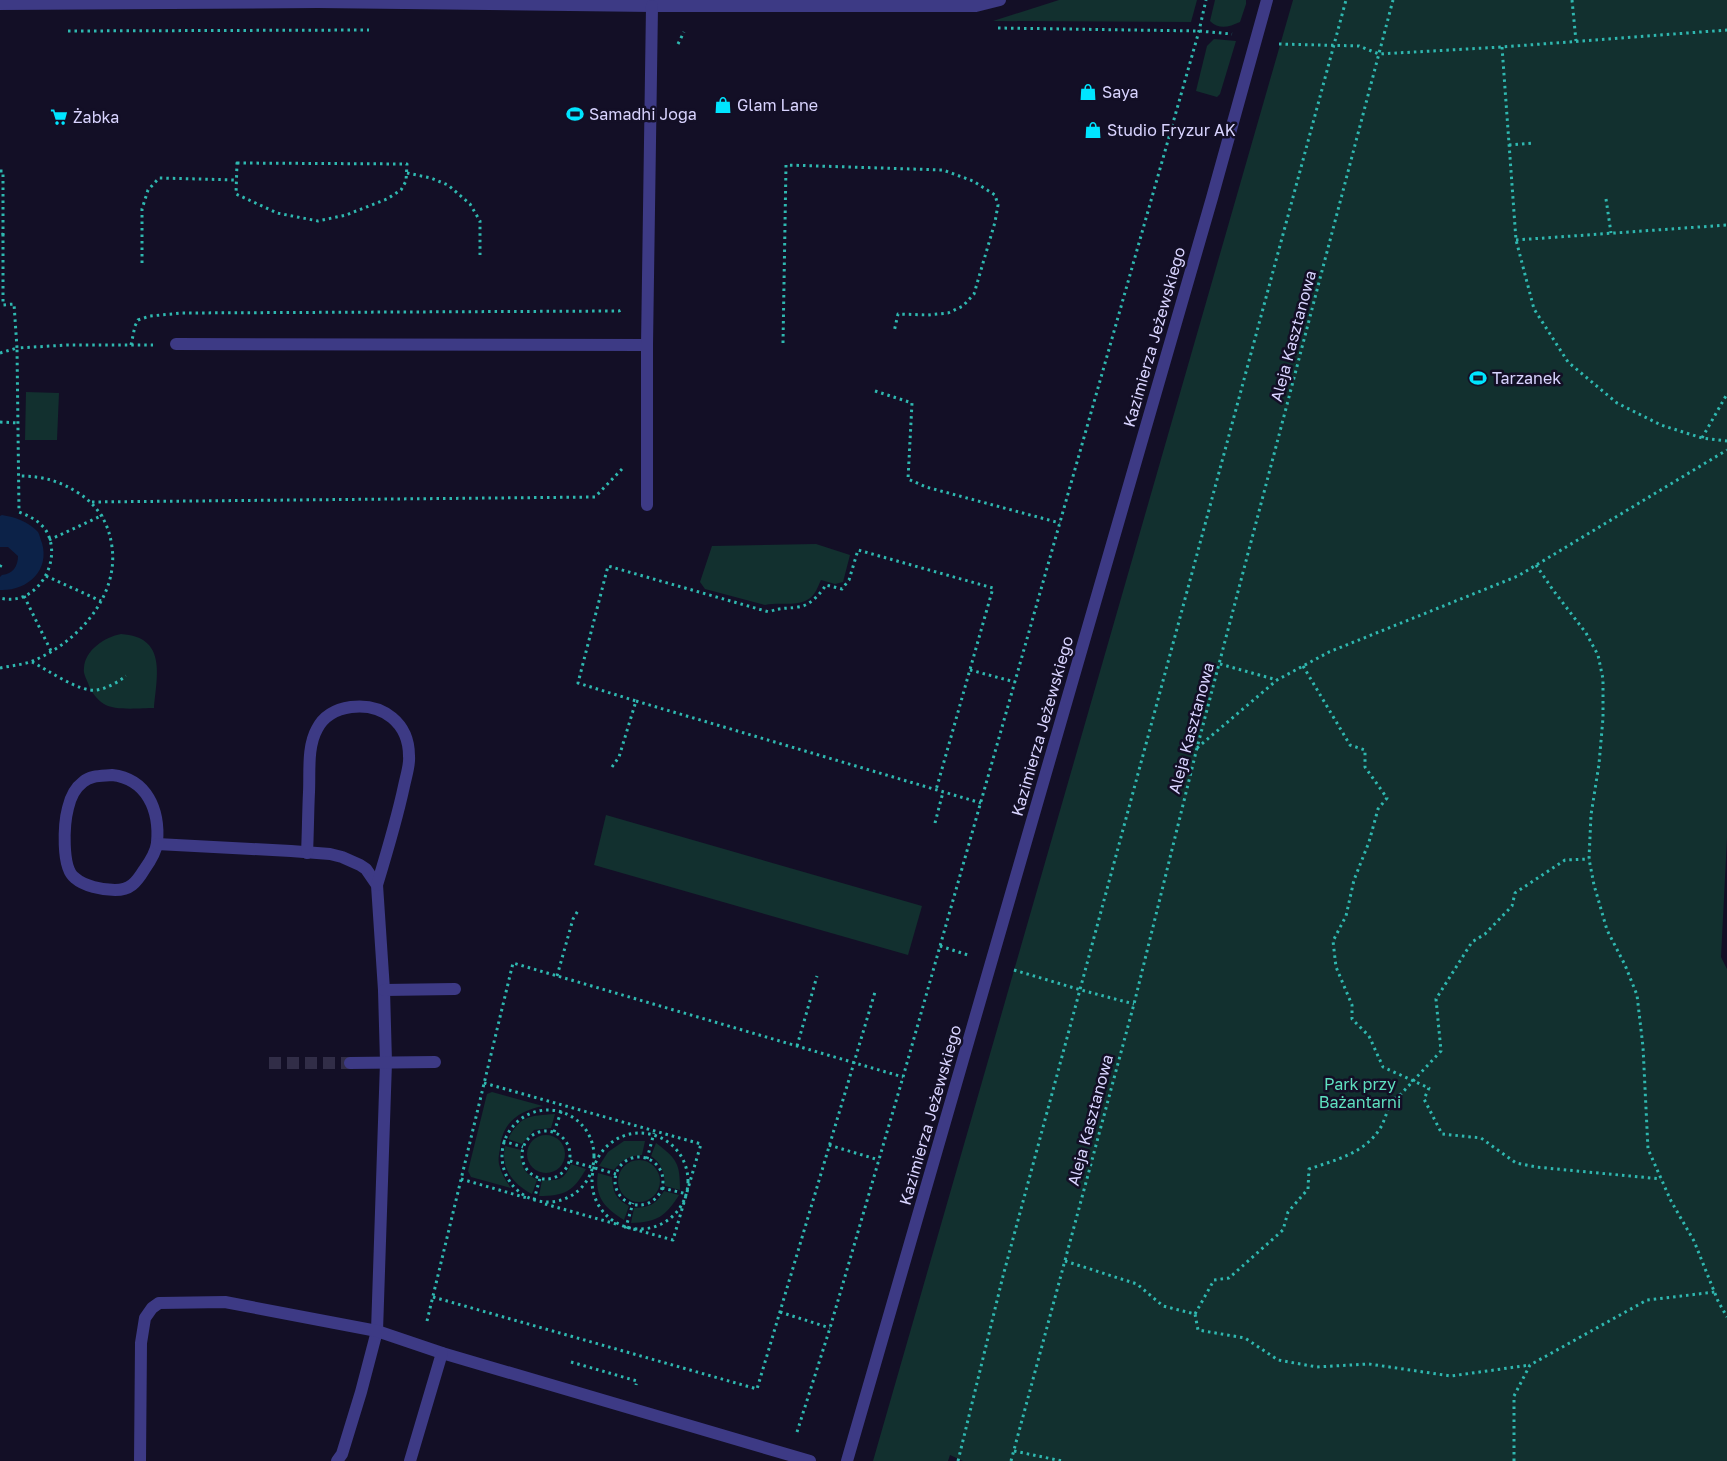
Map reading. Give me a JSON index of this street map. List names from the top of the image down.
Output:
{
  "streets": {
    "street": ["Kazimierza Jeżewskiego"],
    "path": ["Aleja Kasztanowa"]
  },
  "parks": ["Park przy Bażantarni"],
  "places": {
    "shop": ["Saya", "Glam Lane", "Studio Fryzur AK"],
    "sports": ["Samadhi Joga", "Tarzanek"],
    "supermarket": ["Żabka"]
  }
}
